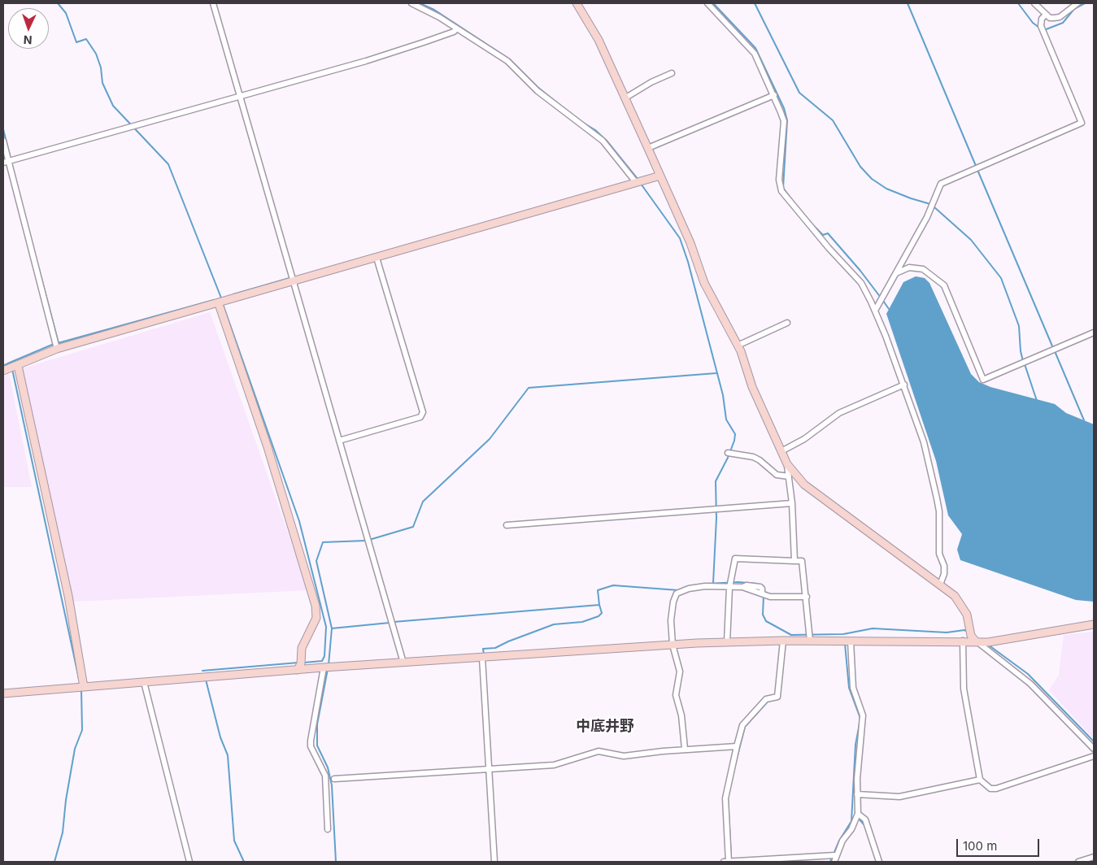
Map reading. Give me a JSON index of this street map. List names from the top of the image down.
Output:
{
  "districts": ["中底井野"],
  "scale_bar": "100 m",
  "north": "bottom"
}
